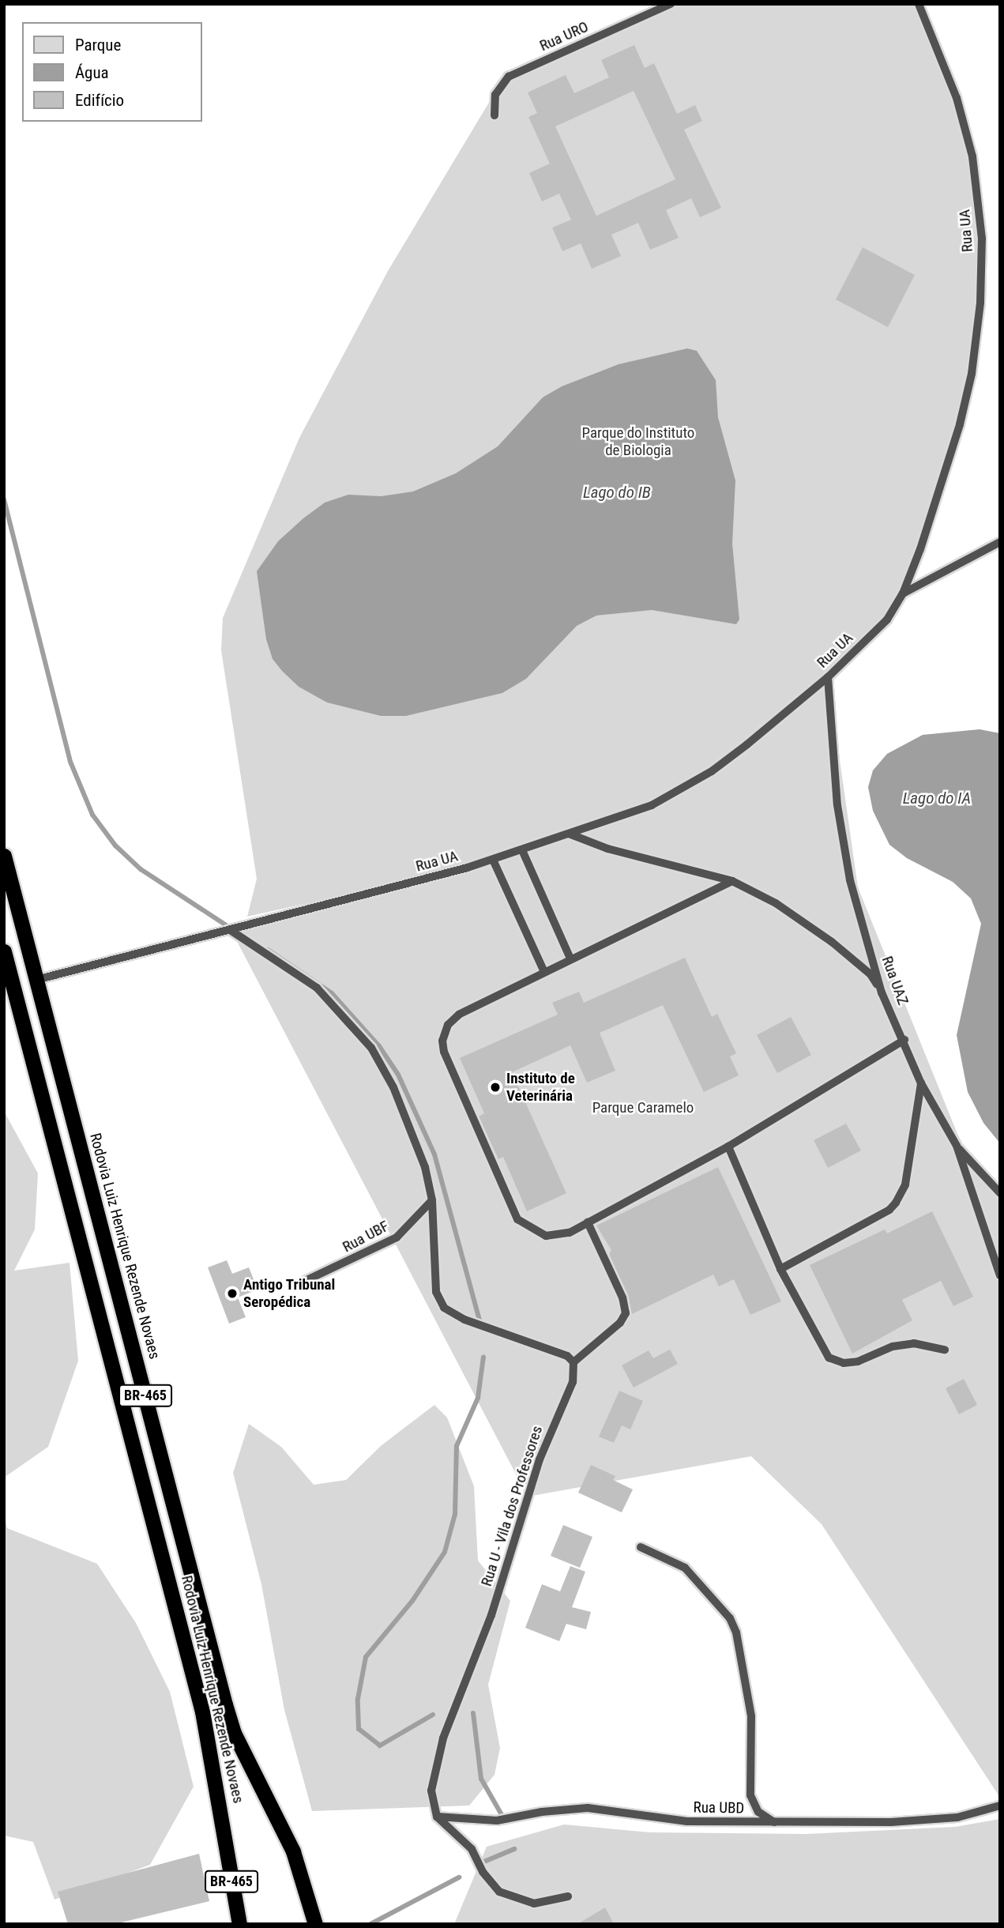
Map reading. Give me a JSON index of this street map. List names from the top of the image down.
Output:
{
  "streets": {
    "highway": ["Rodovia Luiz Henrique Rezende Novaes", "BR-465"],
    "lane": [
      "Rua URO",
      "Rua UA",
      "Rua UAZ",
      "Rua UBF",
      "Rua U - Vila dos Professores",
      "Rua UBD"
    ]
  },
  "crossings": [
    ["Rua UA", "Rua UAZ"],
    ["Rua UA", "Rodovia Luiz Henrique Rezende Novaes"],
    ["Rua U - Vila dos Professores", "Rua UBD"]
  ],
  "water": ["Lago do IB", "Lago do IA"],
  "parks": ["Parque do Instituto de Biologia", "Parque Caramelo"],
  "places": ["Instituto de Veterinária", "Antigo Tribunal Seropédica"],
  "legend": ["Parque", "Água", "Edifício"]
}
